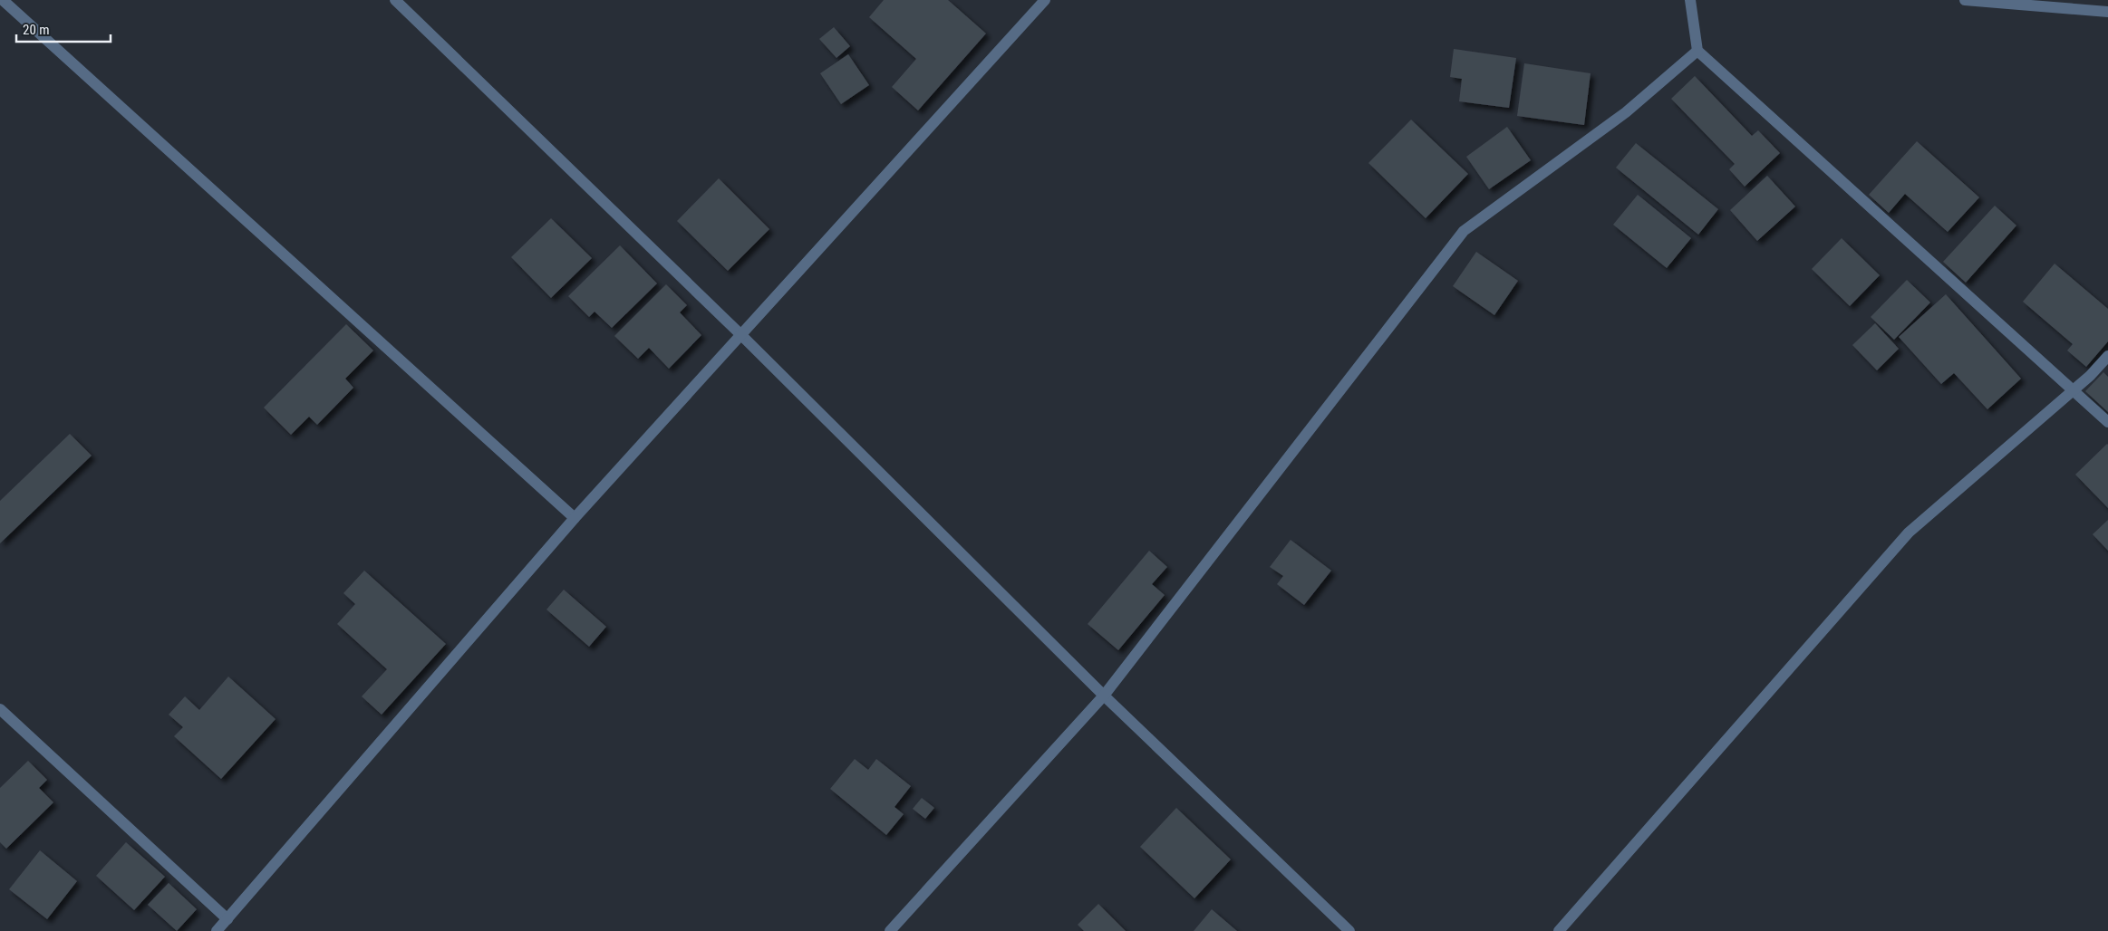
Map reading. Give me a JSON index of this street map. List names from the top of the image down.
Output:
{
  "scale_bar": "20 m"
}
